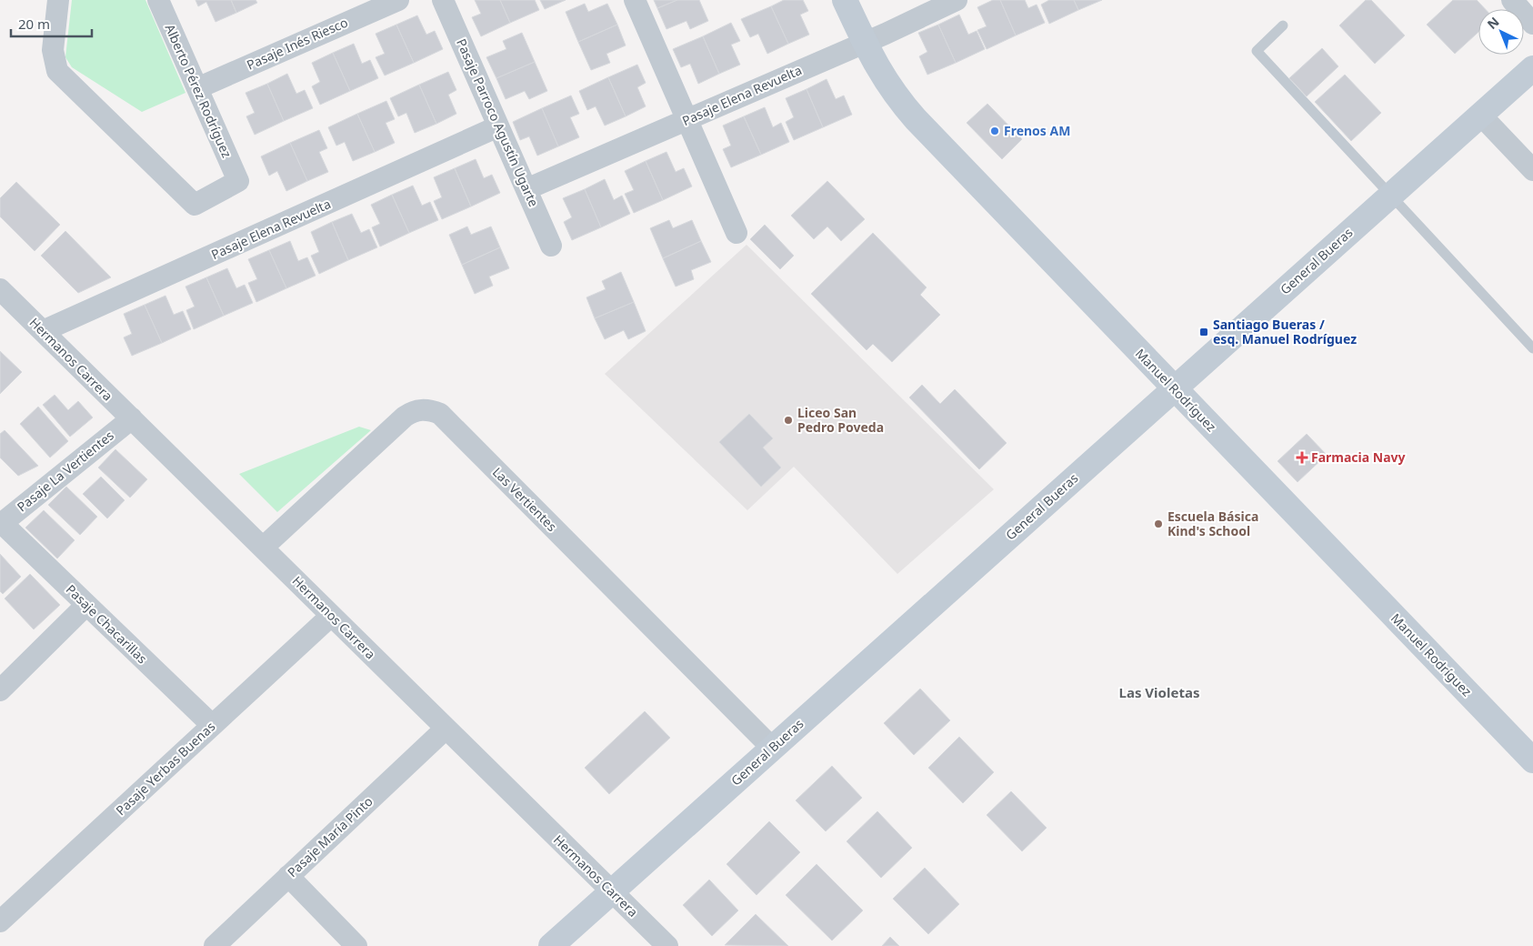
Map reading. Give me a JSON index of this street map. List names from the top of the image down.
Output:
{
  "streets": {
    "main road": ["General Bueras", "Manuel Rodríguez"],
    "street": [
      "Pasaje Inés Riesco",
      "Alberto Pérez Rodríguez",
      "Pasaje Elena Revuelta",
      "Pasaje Parroco Agustín Ugarte",
      "Hermanos Carrera",
      "Pasaje La Vertientes",
      "Las Vertientes",
      "Pasaje Chacarillas",
      "Pasaje Yerbas Buenas",
      "Pasaje María Pinto"
    ]
  },
  "crossings": [
    ["Pasaje Inés Riesco", "Alberto Pérez Rodríguez"],
    ["Pasaje Elena Revuelta", "Pasaje Parroco Agustín Ugarte"],
    ["Pasaje Elena Revuelta", "Hermanos Carrera"],
    ["Pasaje Elena Revuelta", "Manuel Rodríguez"],
    ["General Bueras", "Hermanos Carrera"],
    ["General Bueras", "Manuel Rodríguez"],
    ["General Bueras", "Las Vertientes"],
    ["Hermanos Carrera", "Pasaje La Vertientes"],
    ["Hermanos Carrera", "Las Vertientes"],
    ["Hermanos Carrera", "Pasaje Yerbas Buenas"],
    ["Hermanos Carrera", "Pasaje María Pinto"],
    ["Pasaje La Vertientes", "Pasaje Chacarillas"],
    ["Pasaje Chacarillas", "Pasaje Yerbas Buenas"]
  ],
  "districts": ["Las Violetas"],
  "places": {
    "other": ["Frenos AM", "Liceo San Pedro Poveda", "Escuela Básica Kind's School"],
    "transit": ["Santiago Bueras / esq. Manuel Rodríguez"],
    "health": ["Farmacia Navy"]
  },
  "scale_bar": "20 m",
  "north": "top left"
}
